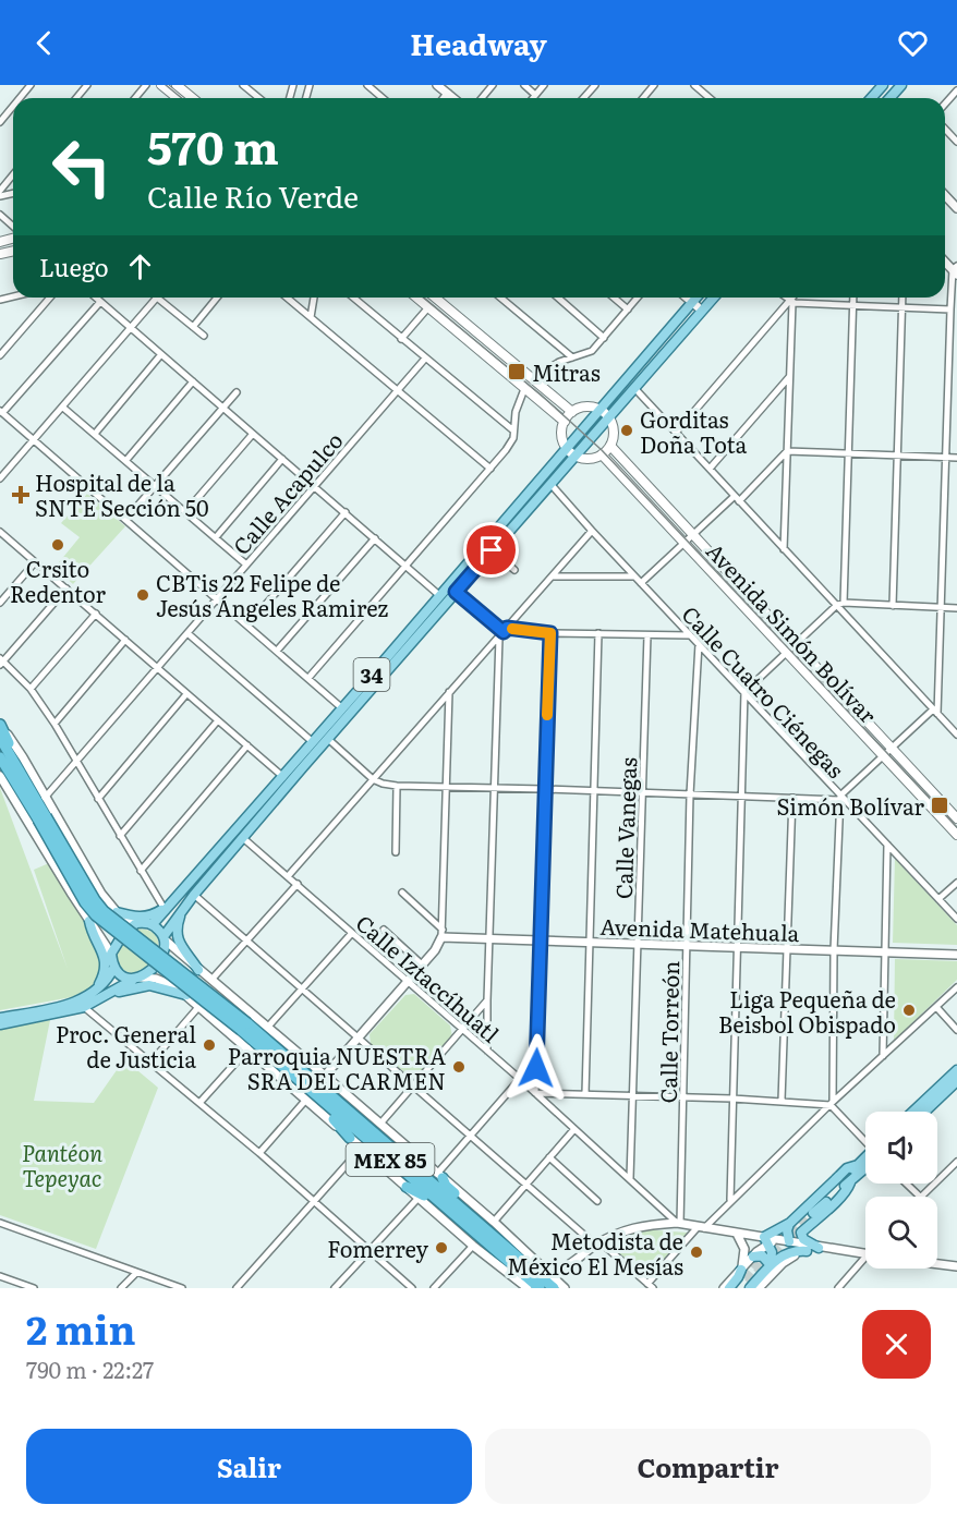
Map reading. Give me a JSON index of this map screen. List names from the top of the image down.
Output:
{
  "streets": {
    "highway": ["MEX 85"],
    "main road": ["Avenida Simón Bolívar", "34"],
    "street": [
      "Calle Acapulco",
      "Calle Cuatro Ciénegas",
      "Calle Vanegas",
      "Avenida Matehuala",
      "Calle Iztaccíhuatl",
      "Calle Torreón"
    ]
  },
  "crossings": [
    ["34", "Calle Cuatro Ciénegas"],
    ["34", "Calle Iztaccíhuatl"],
    ["Calle Cuatro Ciénegas", "Calle Torreón"],
    ["Calle Vanegas", "Avenida Matehuala"],
    ["Calle Vanegas", "Calle Iztaccíhuatl"],
    ["Avenida Matehuala", "Calle Torreón"],
    ["Calle Iztaccíhuatl", "Calle Torreón"]
  ],
  "parks": ["Pantéon Tepeyac"],
  "places": {
    "transit": ["Mitras", "Simón Bolívar"],
    "other": [
      "Gorditas Doña Tota",
      "Crsito Redentor",
      "CBTis 22 Felipe de Jesús Ángeles Ramirez",
      "Liga Pequeña de Beisbol Obispado",
      "Proc. General de Justicia",
      "Parroquia NUESTRA SRA DEL CARMEN",
      "Fomerrey",
      "Metodista de México El Mesías"
    ],
    "health": ["Hospital de la SNTE Sección 50"]
  },
  "page": {
    "header": "Headway",
    "turn": ["570 m", "Calle Río Verde"],
    "then": "Luego",
    "heading": ["2 min", "790 m · 22:27"],
    "buttons": ["Salir", "Compartir"]
  }
}
